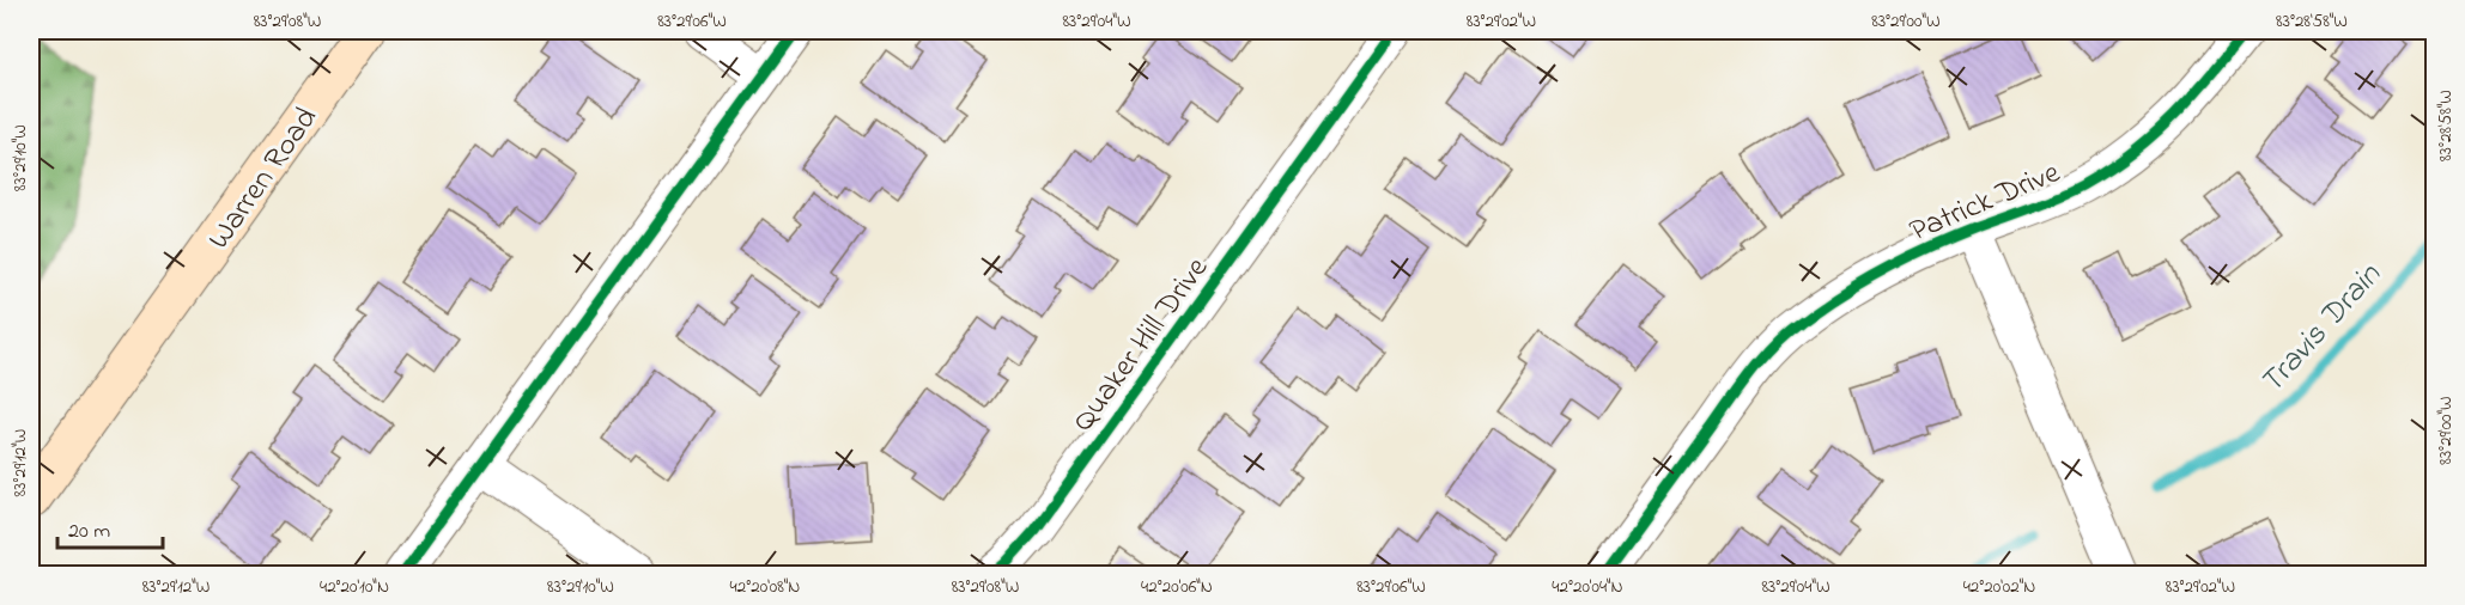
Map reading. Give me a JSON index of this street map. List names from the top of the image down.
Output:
{
  "streets": {
    "main road": ["Warren Road"],
    "street": ["Patrick Drive", "Quaker Hill Drive"]
  },
  "water": ["Travis Drain"],
  "scale_bar": "20 m",
  "coordinates": [
    "83°29'08\"W",
    "83°29'06\"W",
    "83°29'04\"W",
    "83°29'02\"W",
    "83°29'00\"W",
    "83°28'58\"W",
    "83°29'10\"W",
    "83°29'12\"W",
    "42°20'10\"N",
    "42°20'08\"N",
    "42°20'06\"N",
    "42°20'04\"N",
    "42°20'02\"N"
  ]
}
